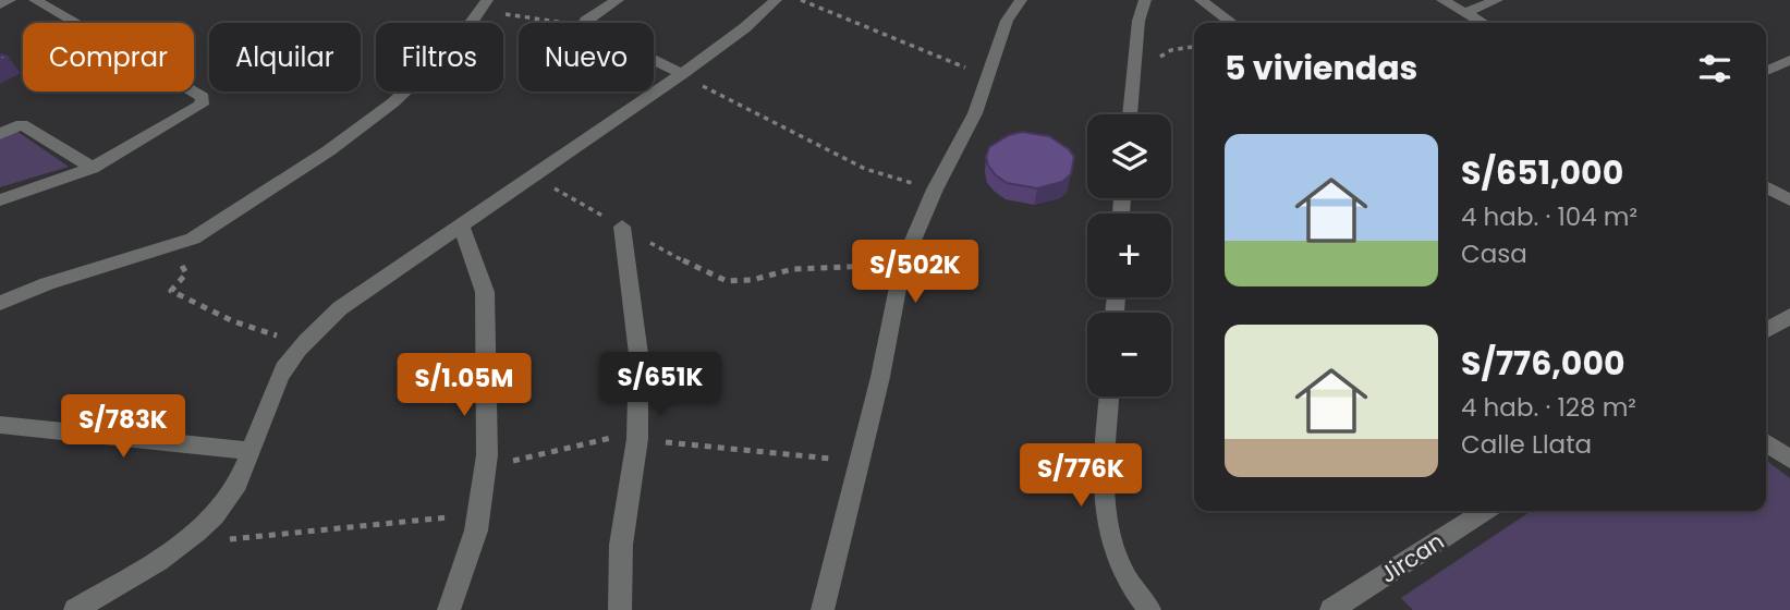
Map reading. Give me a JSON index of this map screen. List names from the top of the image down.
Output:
{
  "streets": {
    "street": ["Jircan"]
  },
  "page": {
    "chip": [
      "Comprar",
      "Alquilar",
      "Filtros",
      "Nuevo"
    ],
    "heading": "5 viviendas",
    "map_buttons": ["+", "−"],
    "list": [
      {
        "name": "S/651,000",
        "note": "4 hab. · 104 m² · Casa"
      },
      {
        "name": "S/776,000",
        "note": "4 hab. · 128 m² · Calle Llata"
      }
    ],
    "price": [
      "S/502K",
      "S/651K",
      "S/1.05M",
      "S/783K",
      "S/776K"
    ]
  }
}
